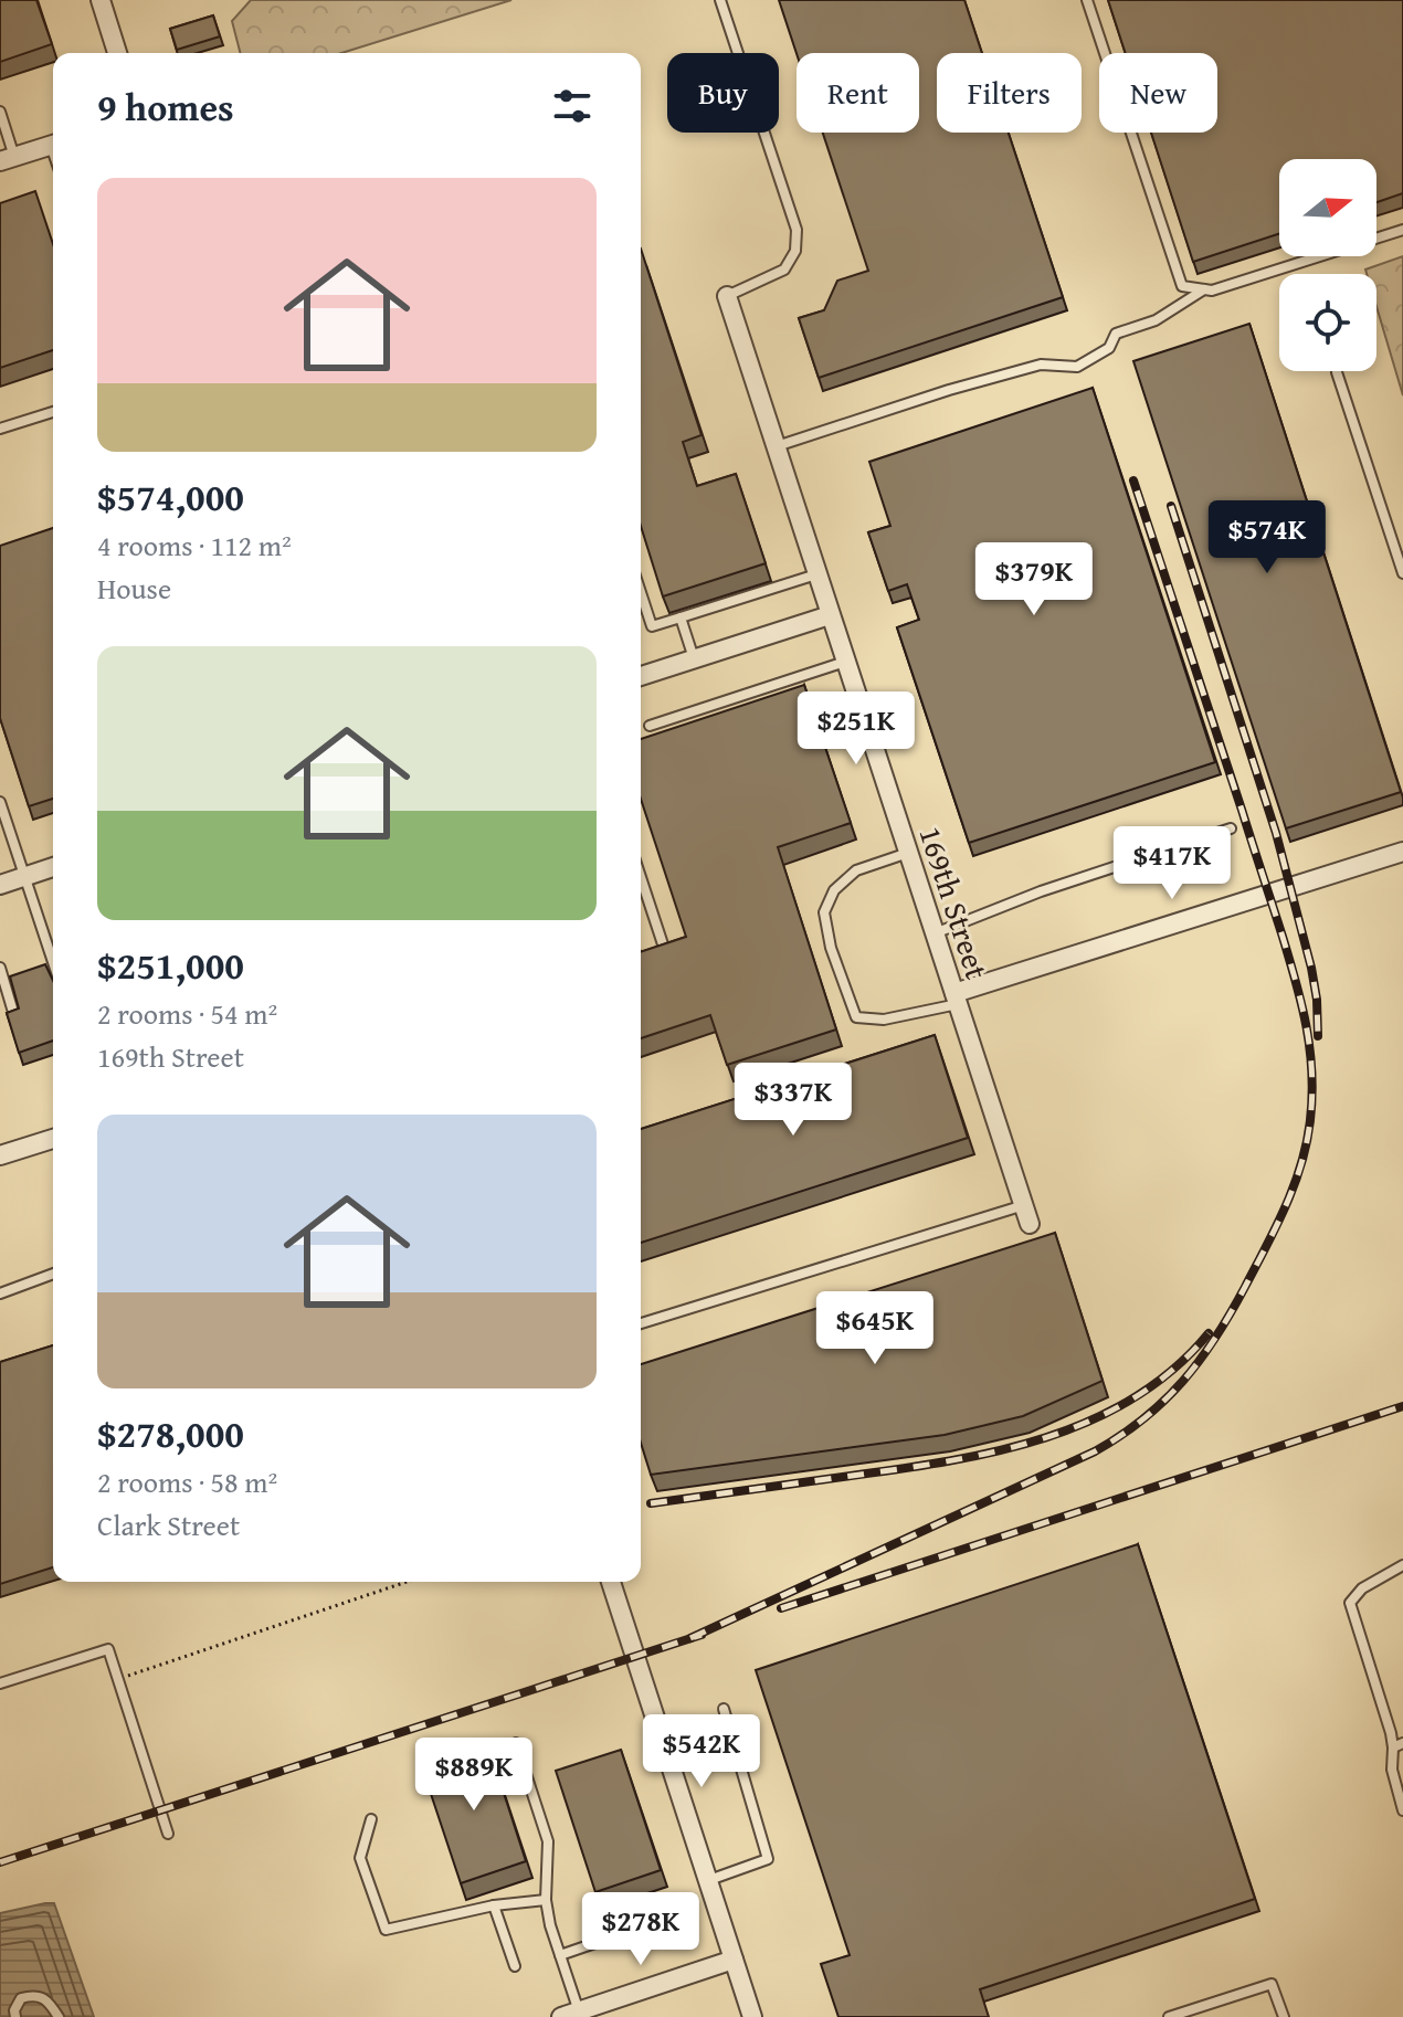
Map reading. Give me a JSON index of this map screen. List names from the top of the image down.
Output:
{
  "streets": {
    "street": ["169th Street"]
  },
  "north": "right",
  "page": {
    "chip": [
      "Buy",
      "Rent",
      "Filters",
      "New"
    ],
    "heading": "9 homes",
    "list": [
      {
        "name": "$574,000",
        "note": "4 rooms · 112 m² · House"
      },
      {
        "name": "$251,000",
        "note": "2 rooms · 54 m² · 169th Street"
      },
      {
        "name": "$278,000",
        "note": "2 rooms · 58 m² · Clark Street"
      }
    ],
    "price": [
      "$574K",
      "$379K",
      "$251K",
      "$417K",
      "$337K",
      "$645K",
      "$542K",
      "$889K",
      "$278K"
    ]
  }
}
